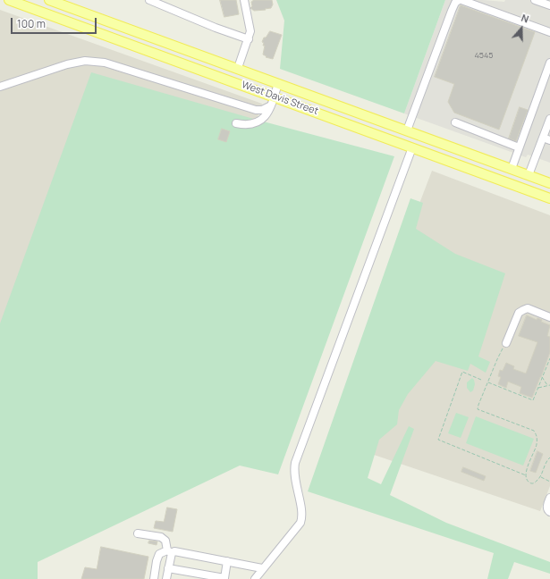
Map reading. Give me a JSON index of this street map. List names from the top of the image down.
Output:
{
  "streets": {
    "main road": ["West Davis Street"]
  },
  "house_numbers": ["4545"],
  "scale_bar": "100 m",
  "north": "top"
}
